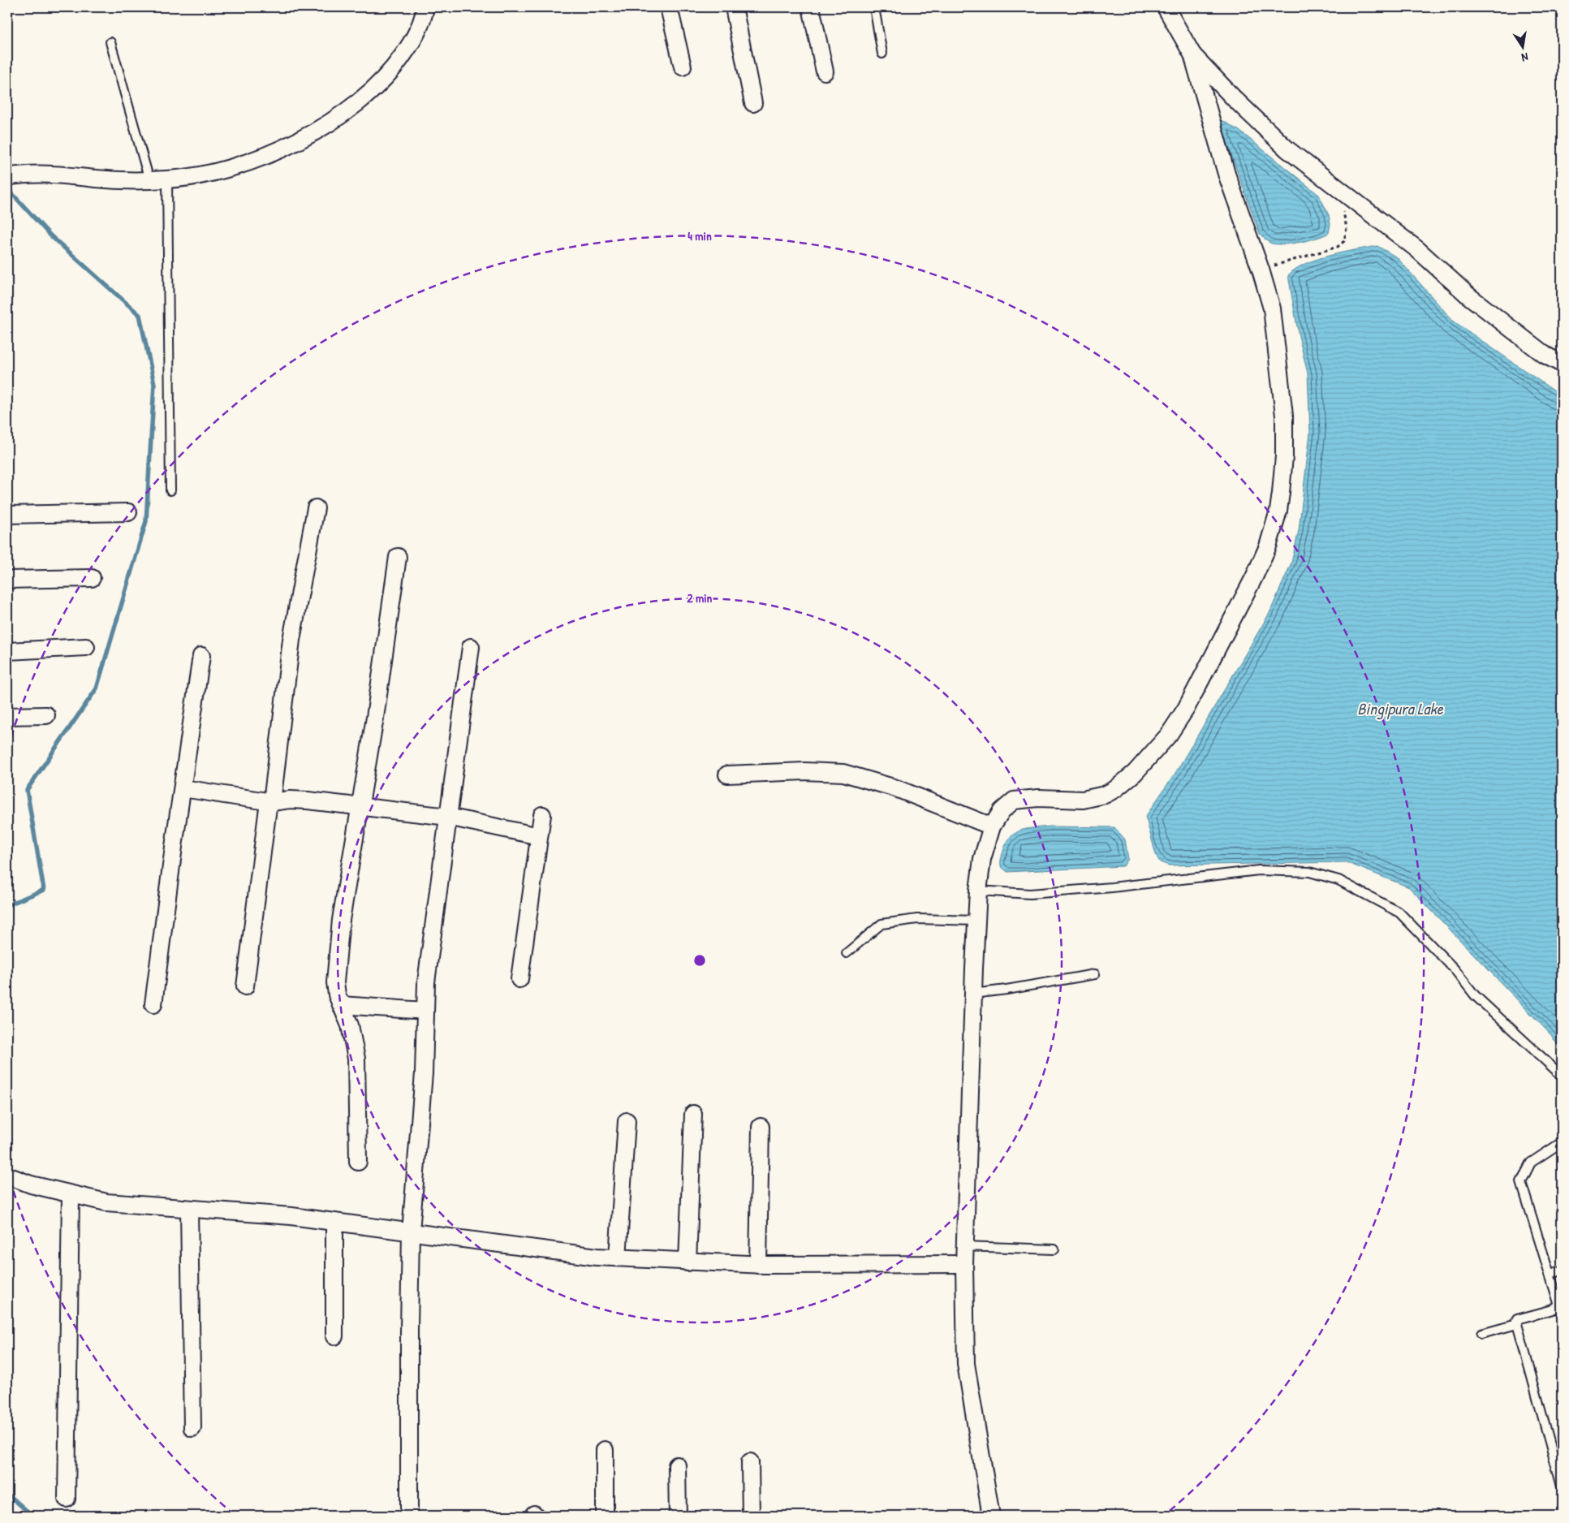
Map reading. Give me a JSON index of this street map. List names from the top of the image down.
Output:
{
  "water": ["Bingipura Lake"],
  "north": "bottom",
  "rings": ["4 min", "2 min"]
}
